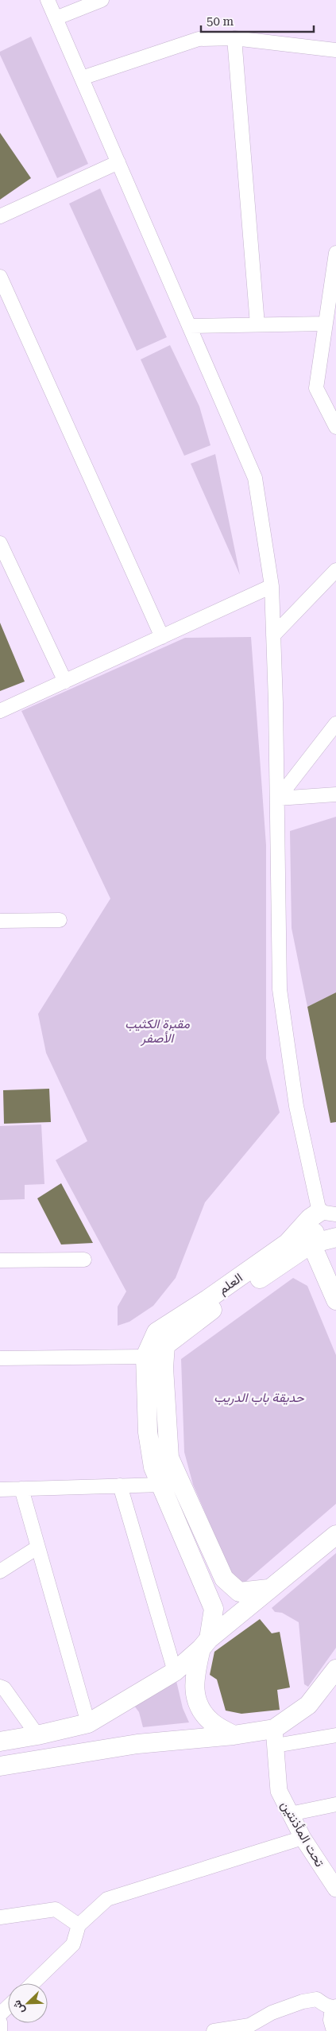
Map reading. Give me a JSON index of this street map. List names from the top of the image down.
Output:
{
  "streets": {
    "main road": ["العلم"],
    "street": ["تحت المأذنتين"]
  },
  "parks": ["مقبرة الكثيب الأصفر", "حديقة باب الدريب"],
  "scale_bar": "50 m",
  "north": "bottom left"
}
